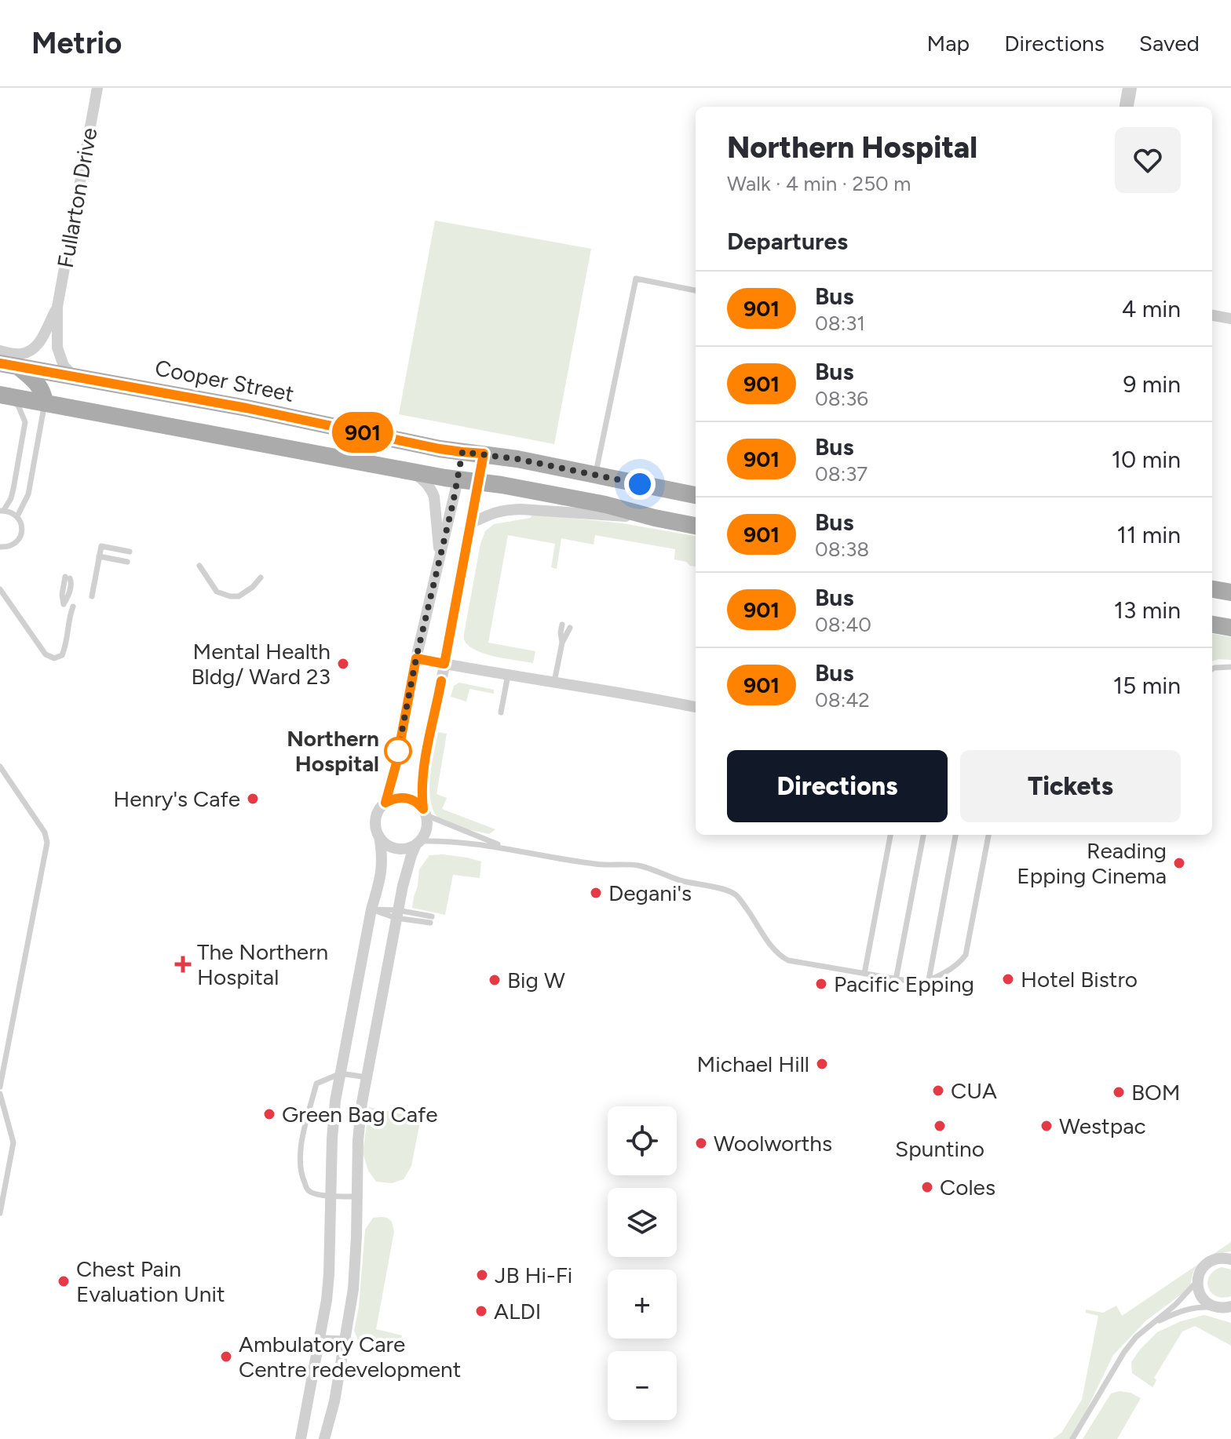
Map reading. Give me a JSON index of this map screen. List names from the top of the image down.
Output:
{
  "streets": {
    "main road": ["Cooper Street"],
    "street": ["Fullarton Drive"]
  },
  "crossings": [
    ["Fullarton Drive", "Cooper Street"]
  ],
  "places": {
    "other": [
      "Mental Health Bldg/ Ward 23",
      "Northern Hospital",
      "Henry's Cafe",
      "Reading Epping Cinema",
      "Degani's",
      "Hotel Bistro",
      "Big W",
      "Pacific Epping",
      "Michael Hill",
      "CUA",
      "BOM",
      "Green Bag Cafe",
      "Spuntino",
      "Westpac",
      "Woolworths",
      "Coles",
      "JB Hi-Fi",
      "Chest Pain Evaluation Unit",
      "ALDI",
      "Ambulatory Care Centre redevelopment"
    ],
    "health": ["The Northern Hospital"]
  },
  "lines": ["bus line 901"],
  "page": {
    "header": "Metrio",
    "nav": ["Map", "Directions", "Saved"],
    "on_map": "901",
    "heading": [
      ["Northern Hospital", "Walk · 4 min · 250 m"],
      "Departures"
    ],
    "list": [
      {
        "mark": "901",
        "name": "Bus",
        "note": "08:31",
        "value": "4 min"
      },
      {
        "mark": "901",
        "name": "Bus",
        "note": "08:36",
        "value": "9 min"
      },
      {
        "mark": "901",
        "name": "Bus",
        "note": "08:37",
        "value": "10 min"
      },
      {
        "mark": "901",
        "name": "Bus",
        "note": "08:38",
        "value": "11 min"
      },
      {
        "mark": "901",
        "name": "Bus",
        "note": "08:40",
        "value": "13 min"
      },
      {
        "mark": "901",
        "name": "Bus",
        "note": "08:42",
        "value": "15 min"
      }
    ],
    "buttons": ["Directions", "Tickets"],
    "map_buttons": ["+", "−"]
  }
}
